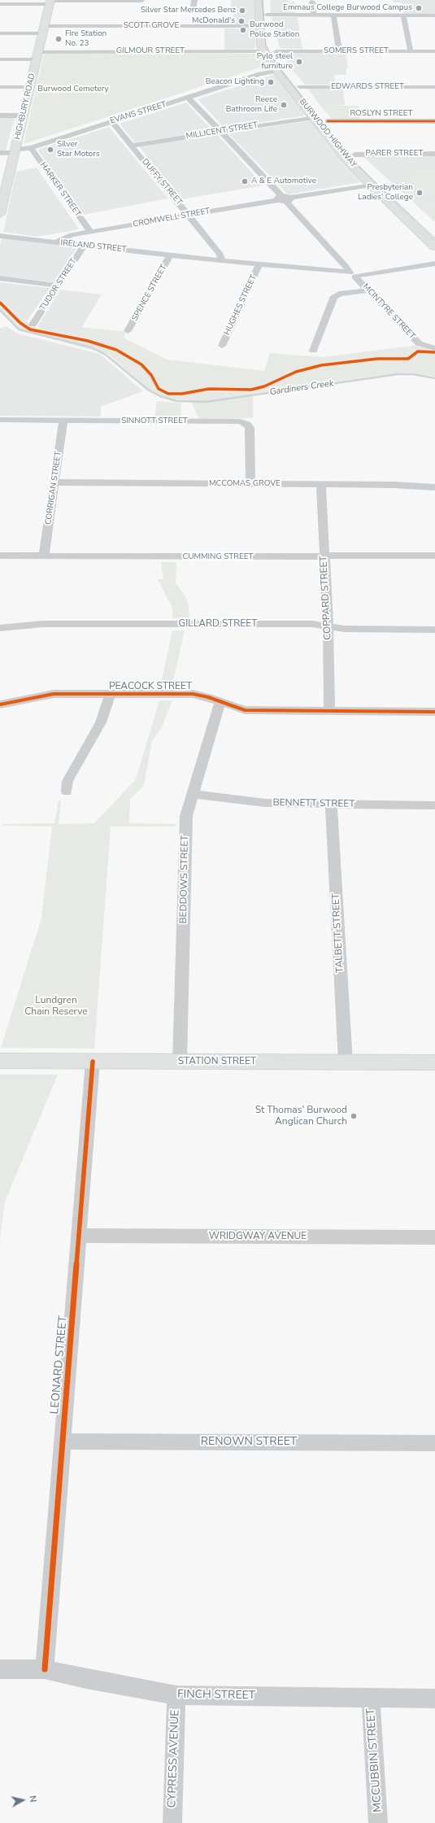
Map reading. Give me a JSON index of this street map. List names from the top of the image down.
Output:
{
  "streets": {
    "highway": ["BURWOOD HIGHWAY"],
    "main road": ["HIGHBURY ROAD", "STATION STREET"],
    "street": [
      "SCOTT GROVE",
      "GILMOUR STREET",
      "SOMERS STREET",
      "EDWARDS STREET",
      "EVANS STREET",
      "ROSLYN STREET",
      "MILLICENT STREET",
      "PARER STREET",
      "DUFFY STREET",
      "HARKER STREET",
      "CROMWELL STREET",
      "IRELAND STREET",
      "TUDOR STREET",
      "SPENCE STREET",
      "HUGHES STREET",
      "MCINTYRE STREET",
      "SINNOTT STREET",
      "MCCOMAS GROVE",
      "CORRIGAN STREET",
      "CUMMING STREET",
      "COPPARD STREET",
      "GILLARD STREET",
      "PEACOCK STREET",
      "BENNETT STREET",
      "BEDDOWS STREET",
      "TALBETT STREET",
      "WRIDGWAY AVENUE",
      "LEONARD STREET",
      "RENOWN STREET",
      "FINCH STREET",
      "CYPRESS AVENUE",
      "MCCUBBIN STREET"
    ]
  },
  "crossings": [
    ["SCOTT GROVE", "HIGHBURY ROAD"],
    ["SCOTT GROVE", "BURWOOD HIGHWAY"],
    ["GILMOUR STREET", "HIGHBURY ROAD"],
    ["GILMOUR STREET", "BURWOOD HIGHWAY"],
    ["SOMERS STREET", "BURWOOD HIGHWAY"],
    ["EDWARDS STREET", "BURWOOD HIGHWAY"],
    ["HIGHBURY ROAD", "EVANS STREET"],
    ["EVANS STREET", "BURWOOD HIGHWAY"],
    ["EVANS STREET", "DUFFY STREET"],
    ["EVANS STREET", "HARKER STREET"],
    ["EVANS STREET", "MCINTYRE STREET"],
    ["ROSLYN STREET", "BURWOOD HIGHWAY"],
    ["MILLICENT STREET", "BURWOOD HIGHWAY"],
    ["MILLICENT STREET", "DUFFY STREET"],
    ["MILLICENT STREET", "MCINTYRE STREET"],
    ["BURWOOD HIGHWAY", "PARER STREET"],
    ["BURWOOD HIGHWAY", "CROMWELL STREET"],
    ["DUFFY STREET", "CROMWELL STREET"],
    ["DUFFY STREET", "IRELAND STREET"],
    ["HARKER STREET", "CROMWELL STREET"],
    ["CROMWELL STREET", "IRELAND STREET"],
    ["CROMWELL STREET", "MCINTYRE STREET"],
    ["IRELAND STREET", "TUDOR STREET"],
    ["IRELAND STREET", "SPENCE STREET"],
    ["IRELAND STREET", "HUGHES STREET"],
    ["IRELAND STREET", "MCINTYRE STREET"],
    ["SINNOTT STREET", "MCCOMAS GROVE"],
    ["SINNOTT STREET", "CORRIGAN STREET"],
    ["MCCOMAS GROVE", "CORRIGAN STREET"],
    ["MCCOMAS GROVE", "COPPARD STREET"],
    ["CORRIGAN STREET", "CUMMING STREET"],
    ["CUMMING STREET", "COPPARD STREET"],
    ["COPPARD STREET", "GILLARD STREET"],
    ["COPPARD STREET", "PEACOCK STREET"],
    ["PEACOCK STREET", "BEDDOWS STREET"],
    ["BENNETT STREET", "BEDDOWS STREET"],
    ["BENNETT STREET", "TALBETT STREET"],
    ["BEDDOWS STREET", "STATION STREET"],
    ["TALBETT STREET", "STATION STREET"],
    ["STATION STREET", "LEONARD STREET"],
    ["WRIDGWAY AVENUE", "LEONARD STREET"],
    ["LEONARD STREET", "RENOWN STREET"],
    ["LEONARD STREET", "FINCH STREET"],
    ["FINCH STREET", "CYPRESS AVENUE"],
    ["FINCH STREET", "MCCUBBIN STREET"]
  ],
  "water": ["Gardiners Creek"],
  "parks": ["Burwood Cemetery", "Lundgren Chain Reserve"],
  "places": [
    "Emmaus College Burwood Campus",
    "Silver Star Mercedes Benz",
    "McDonald's",
    "Burwood Police Station",
    "Fire Station No. 23",
    "Pylo steel furniture",
    "Beacon Lighting",
    "Reece Bathroom Life",
    "Silver Star Motors",
    "A & E Automotive",
    "Presbyterian Ladies' College",
    "St Thomas' Burwood Anglican Church"
  ],
  "north": "right"
}
